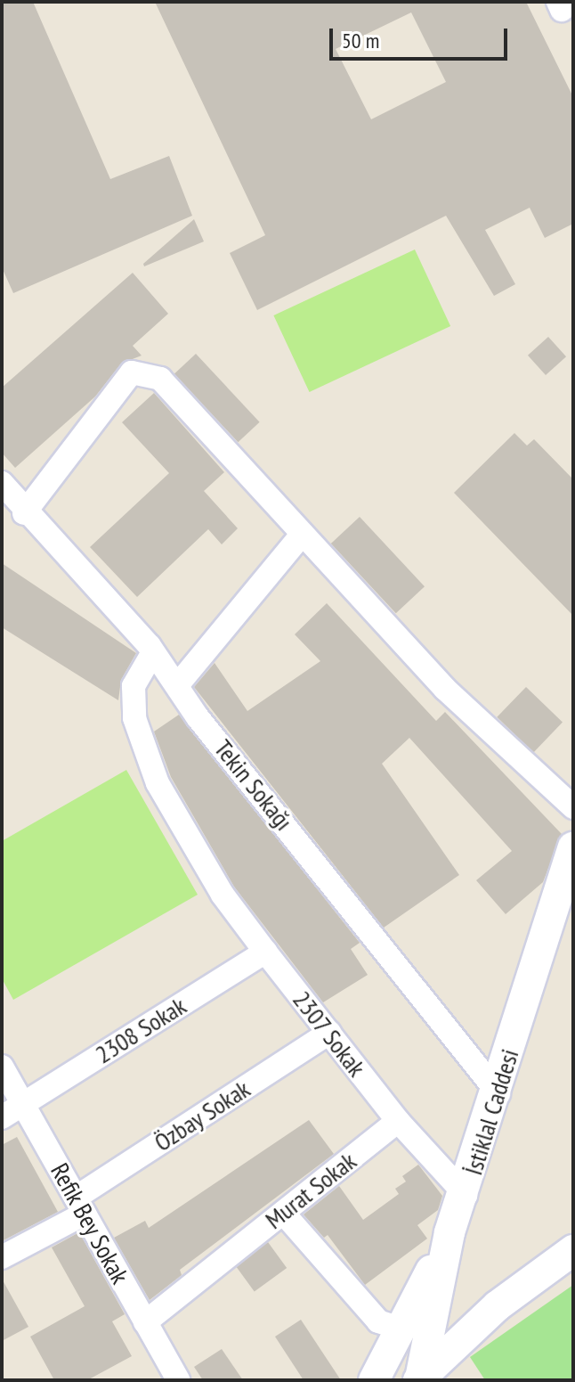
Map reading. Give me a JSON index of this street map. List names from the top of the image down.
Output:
{
  "streets": {
    "street": [
      "Tekin Sokağı",
      "2308 Sokak",
      "2307 Sokak",
      "İstiklal Caddesi",
      "Özbay Sokak",
      "Murat Sokak",
      "Refik Bey Sokak"
    ]
  },
  "crossings": [
    ["Tekin Sokağı", "2307 Sokak"],
    ["Tekin Sokağı", "İstiklal Caddesi"],
    ["2308 Sokak", "2307 Sokak"],
    ["2308 Sokak", "Refik Bey Sokak"],
    ["2307 Sokak", "Özbay Sokak"],
    ["2307 Sokak", "Murat Sokak"],
    ["Özbay Sokak", "Refik Bey Sokak"],
    ["Murat Sokak", "Refik Bey Sokak"]
  ],
  "scale_bar": "50 m"
}
